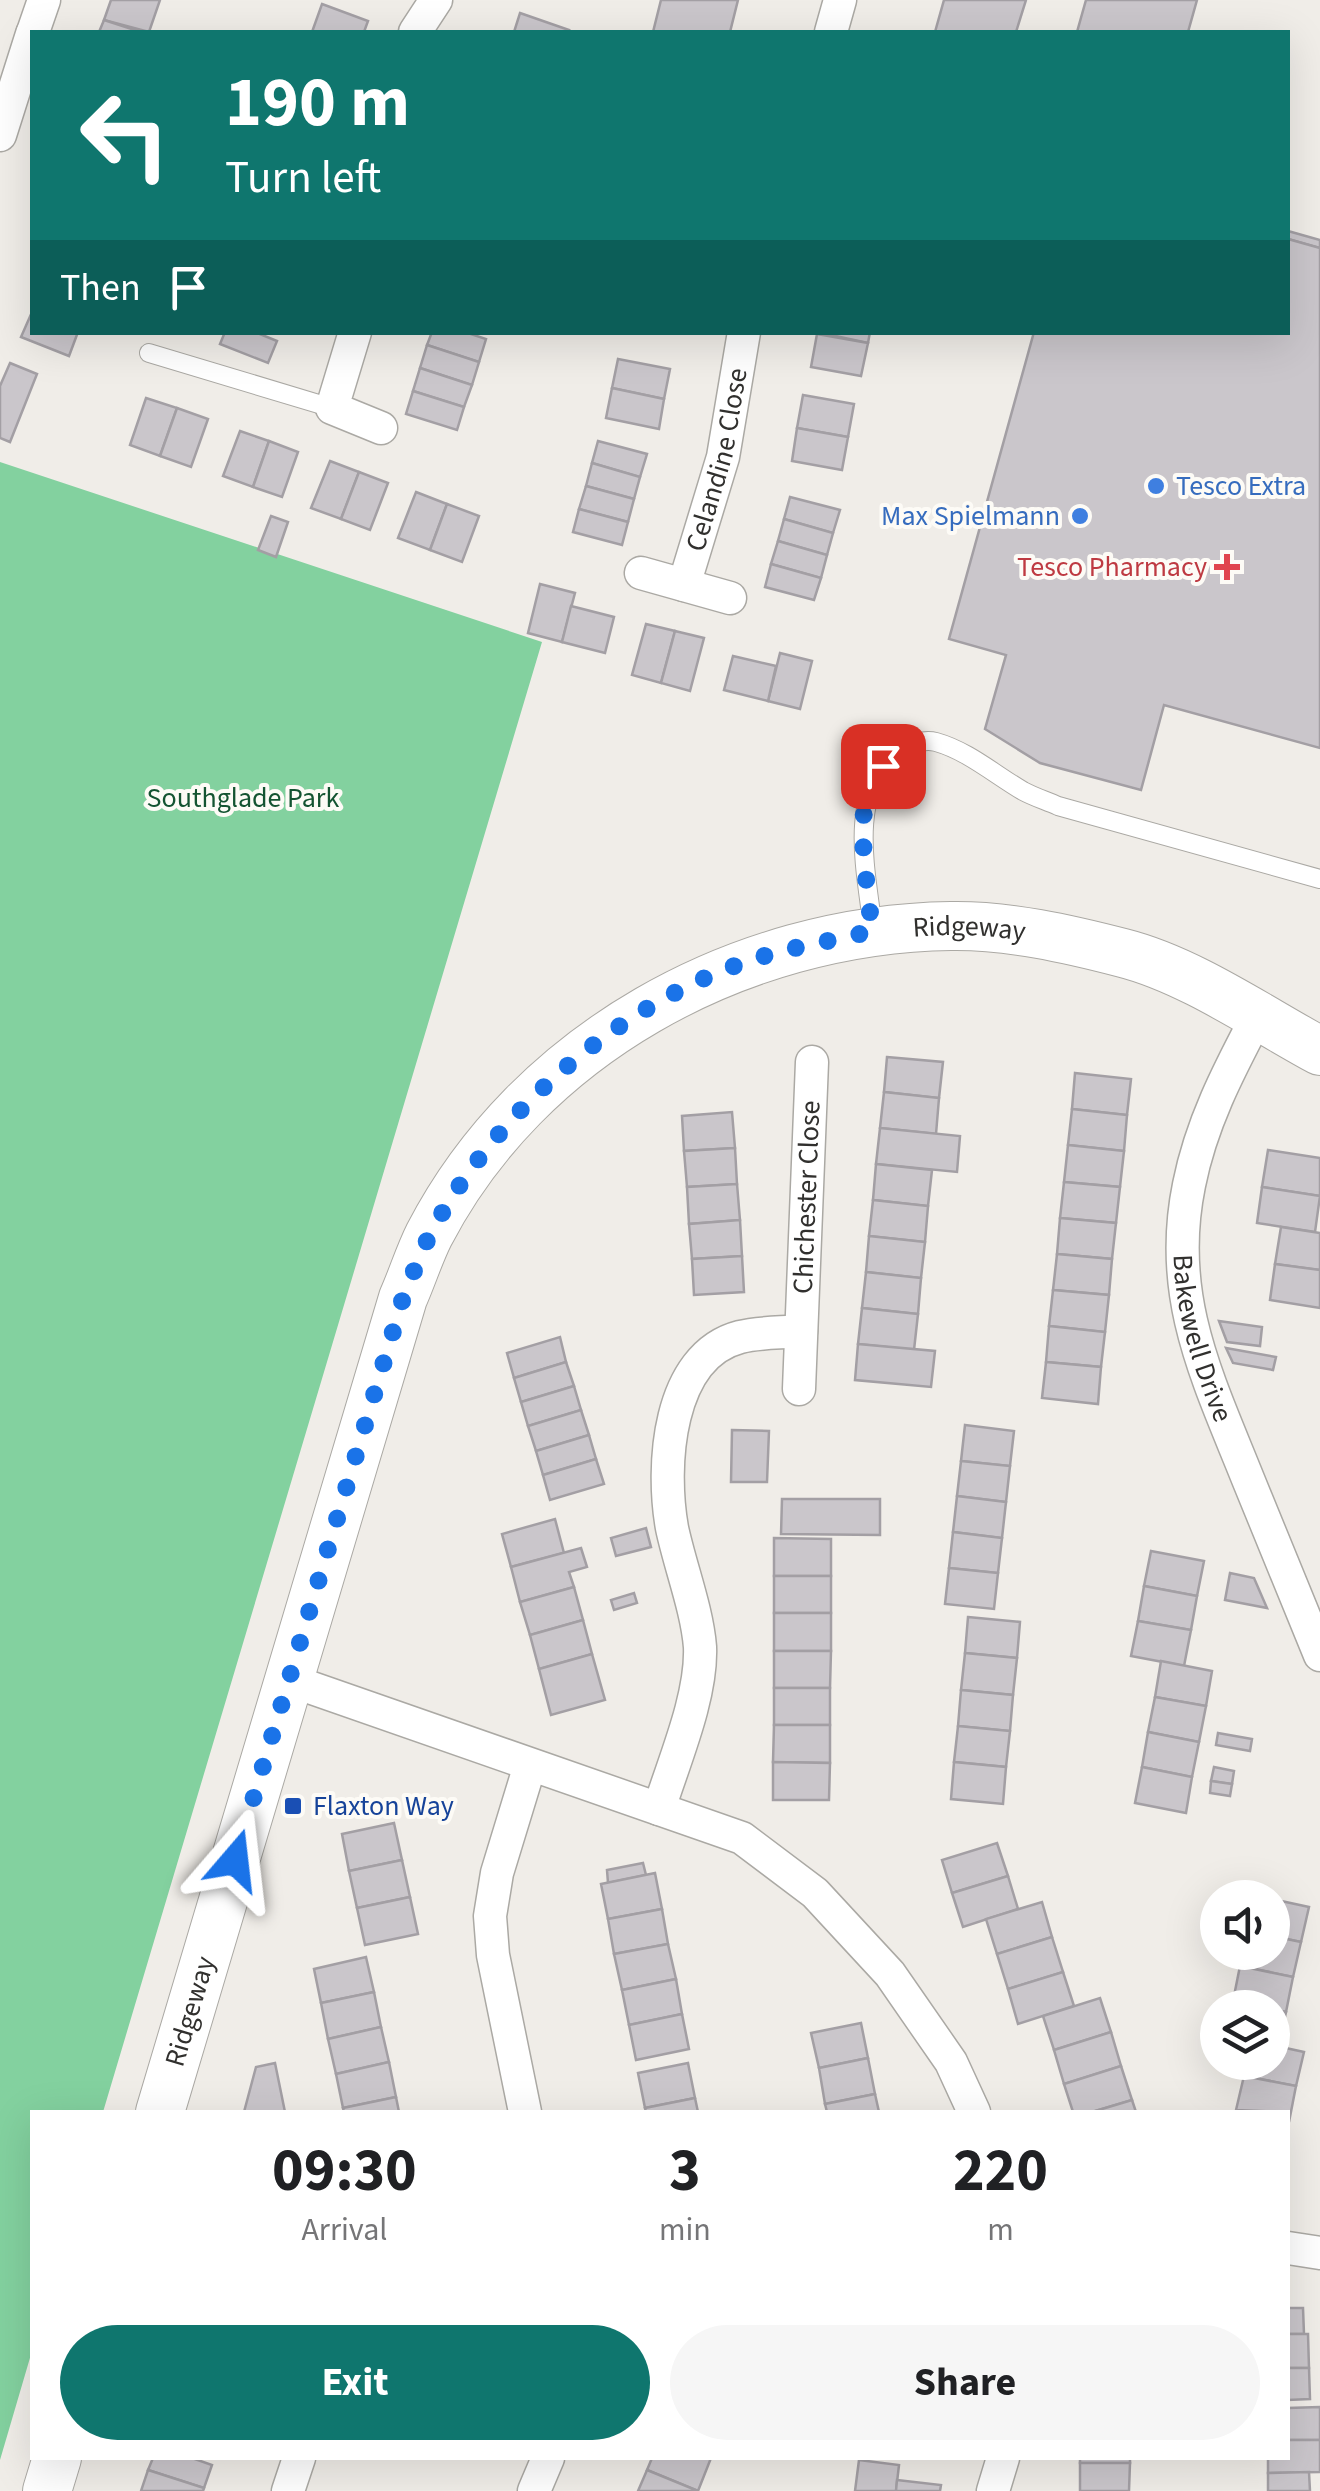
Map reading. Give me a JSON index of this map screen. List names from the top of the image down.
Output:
{
  "streets": {
    "street": [
      "Celandine Close",
      "Ridgeway",
      "Chichester Close",
      "Bakewell Drive"
    ]
  },
  "crossings": [
    ["Ridgeway", "Bakewell Drive"]
  ],
  "parks": ["Southglade Park"],
  "places": {
    "other": ["Tesco Extra", "Max Spielmann"],
    "health": ["Tesco Pharmacy"],
    "transit": ["Flaxton Way"]
  },
  "page": {
    "turn": ["190 m", "Turn left"],
    "then": "Then",
    "eta": [
      "09:30",
      "Arrival",
      "3",
      "min",
      "220",
      "m"
    ],
    "buttons": ["Exit", "Share"]
  }
}
